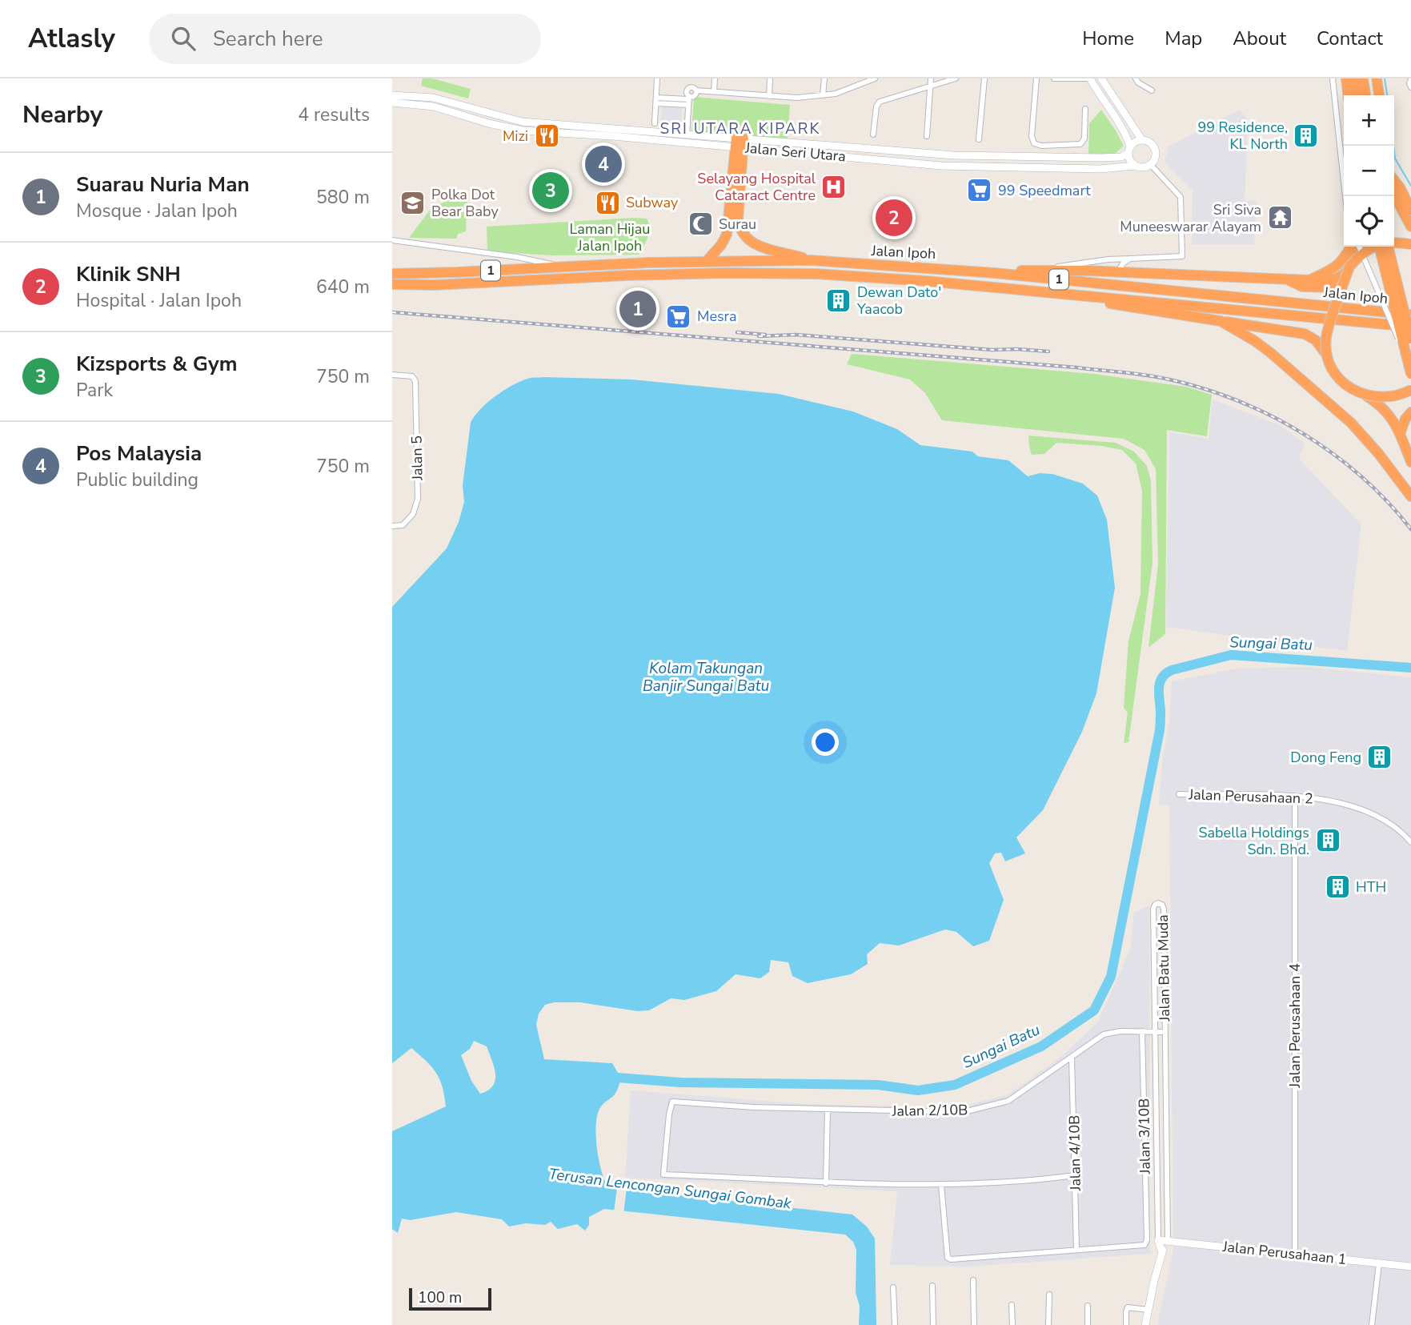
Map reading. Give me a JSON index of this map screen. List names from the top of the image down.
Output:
{
  "streets": {
    "highway": ["Jalan Ipoh", "1"],
    "street": [
      "Jalan Seri Utara",
      "Jalan 5",
      "Jalan Perusahaan 2",
      "Jalan Batu Muda",
      "Jalan Perusahaan 4",
      "Jalan 2/10B",
      "Jalan 3/10B",
      "Jalan 4/10B",
      "Jalan Perusahaan 1"
    ]
  },
  "crossings": [
    ["Jalan Perusahaan 2", "Jalan Perusahaan 4"],
    ["Jalan Batu Muda", "Jalan 2/10B"],
    ["Jalan Batu Muda", "Jalan Perusahaan 1"],
    ["Jalan Perusahaan 4", "Jalan Perusahaan 1"],
    ["Jalan 2/10B", "Jalan 3/10B"],
    ["Jalan 2/10B", "Jalan 4/10B"],
    ["Jalan 3/10B", "Jalan 4/10B"]
  ],
  "districts": ["SRI UTARA KIPARK"],
  "water": ["Sungai Batu", "Kolam Takungan Banjir Sungai Batu", "Terusan Lencongan Sungai Gombak"],
  "parks": ["Laman Hijau Jalan Ipoh"],
  "places": {
    "building": [
      "99 Residence, KL North",
      "Dewan Dato' Yaacob",
      "Dong Feng",
      "Sabella Holdings Sdn. Bhd.",
      "HTH"
    ],
    "restaurant": ["Mizi", "Subway"],
    "hospital": ["Selayang Hospital Cataract Centre"],
    "supermarket": ["99 Speedmart", "Mesra"],
    "school or university": ["Polka Dot Bear Baby"],
    "temple": ["Sri Siva Muneeswarar Alayam"],
    "mosque": ["Surau"]
  },
  "scale_bar": "100 m",
  "page": {
    "header": "Atlasly",
    "search": "Search here",
    "nav": [
      "Home",
      "Map",
      "About",
      "Contact"
    ],
    "heading": ["Nearby", "4 results"],
    "map_buttons": ["+", "−"],
    "pins": [
      "4",
      "3",
      "2",
      "1"
    ],
    "list": [
      {
        "mark": "1",
        "name": "Suarau Nuria Man",
        "note": "Mosque · Jalan Ipoh",
        "value": "580 m"
      },
      {
        "mark": "2",
        "name": "Klinik SNH",
        "note": "Hospital · Jalan Ipoh",
        "value": "640 m"
      },
      {
        "mark": "3",
        "name": "Kizsports & Gym",
        "note": "Park",
        "value": "750 m"
      },
      {
        "mark": "4",
        "name": "Pos Malaysia",
        "note": "Public building",
        "value": "750 m"
      }
    ],
    "scale": "100 m"
  }
}
